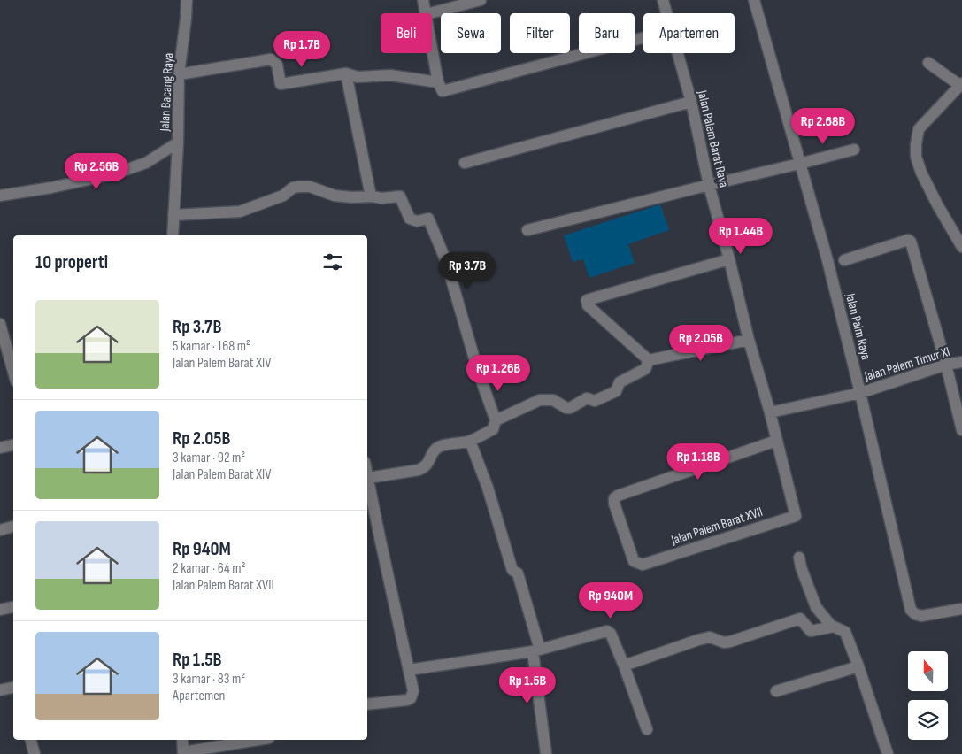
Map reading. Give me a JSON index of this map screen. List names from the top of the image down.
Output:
{
  "streets": {
    "street": [
      "Jalan Bacang Raya",
      "Jalan Palem Barat Raya",
      "Jalan Palm Raya",
      "Jalan Palem Timur XI",
      "Jalan Palem Barat XVII"
    ]
  },
  "crossings": [
    ["Jalan Palem Barat Raya", "Jalan Palem Timur XI"],
    ["Jalan Palem Barat Raya", "Jalan Palem Barat XVII"],
    ["Jalan Palm Raya", "Jalan Palem Timur XI"]
  ],
  "north": "top",
  "page": {
    "chip": [
      "Beli",
      "Sewa",
      "Filter",
      "Baru",
      "Apartemen"
    ],
    "price": [
      "Rp 1.7B",
      "Rp 2.68B",
      "Rp 2.56B",
      "Rp 1.44B",
      "Rp 3.7B",
      "Rp 2.05B",
      "Rp 1.26B",
      "Rp 1.18B",
      "Rp 940M",
      "Rp 1.5B"
    ],
    "heading": "10 properti",
    "list": [
      {
        "name": "Rp 3.7B",
        "note": "5 kamar · 168 m² · Jalan Palem Barat XIV"
      },
      {
        "name": "Rp 2.05B",
        "note": "3 kamar · 92 m² · Jalan Palem Barat XIV"
      },
      {
        "name": "Rp 940M",
        "note": "2 kamar · 64 m² · Jalan Palem Barat XVII"
      },
      {
        "name": "Rp 1.5B",
        "note": "3 kamar · 83 m² · Apartemen"
      }
    ]
  }
}
